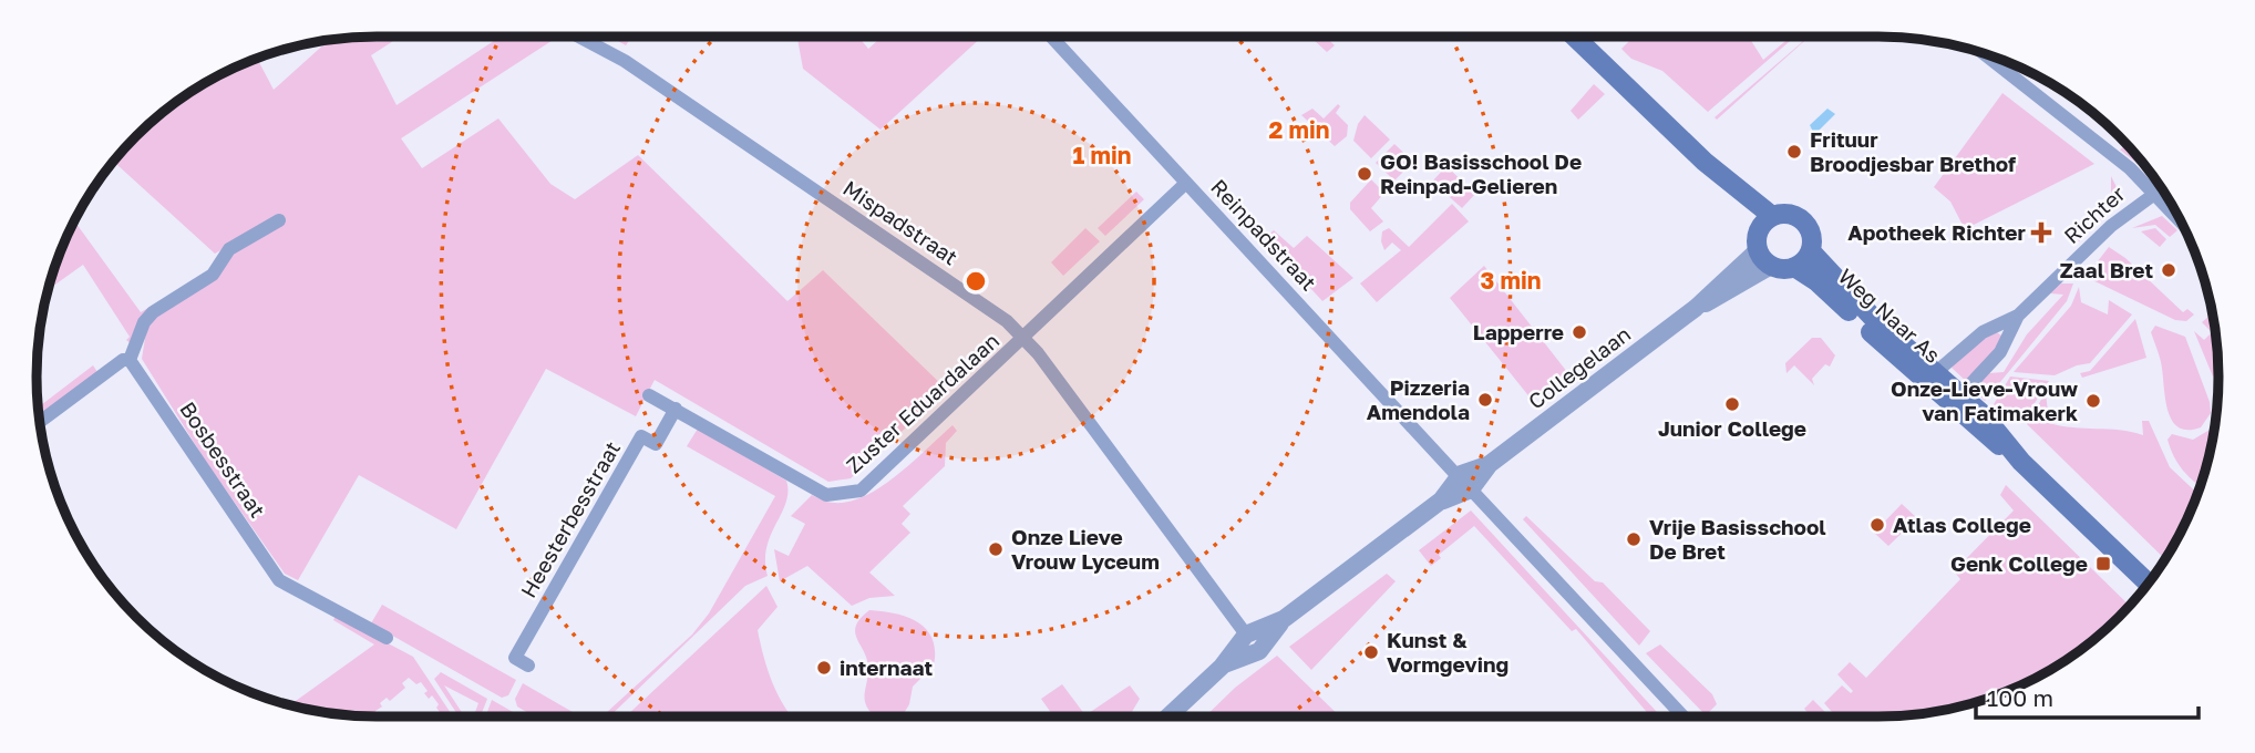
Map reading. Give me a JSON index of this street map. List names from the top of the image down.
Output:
{
  "streets": {
    "main road": ["Weg Naar As"],
    "street": [
      "Richter",
      "Mispadstraat",
      "Reinpadstraat",
      "Collegelaan",
      "Zuster Eduardalaan",
      "Bosbesstraat",
      "Heesterbesstraat"
    ]
  },
  "crossings": [
    ["Richter", "Weg Naar As"],
    ["Mispadstraat", "Collegelaan"],
    ["Mispadstraat", "Zuster Eduardalaan"],
    ["Reinpadstraat", "Collegelaan"],
    ["Reinpadstraat", "Zuster Eduardalaan"],
    ["Weg Naar As", "Collegelaan"],
    ["Zuster Eduardalaan", "Heesterbesstraat"]
  ],
  "places": {
    "other": [
      "Frituur Broodjesbar Brethof",
      "GO! Basisschool De Reinpad-Gelieren",
      "Zaal Bret",
      "Lapperre",
      "Pizzeria Amendola",
      "Onze-Lieve-Vrouw van Fatimakerk",
      "Junior College",
      "Atlas College",
      "Vrije Basisschool De Bret",
      "Onze Lieve Vrouw Lyceum",
      "Kunst & Vormgeving",
      "internaat"
    ],
    "health": ["Apotheek Richter"],
    "transit": ["Genk College"]
  },
  "scale_bar": "100 m",
  "rings": ["2 min", "1 min", "3 min"]
}
